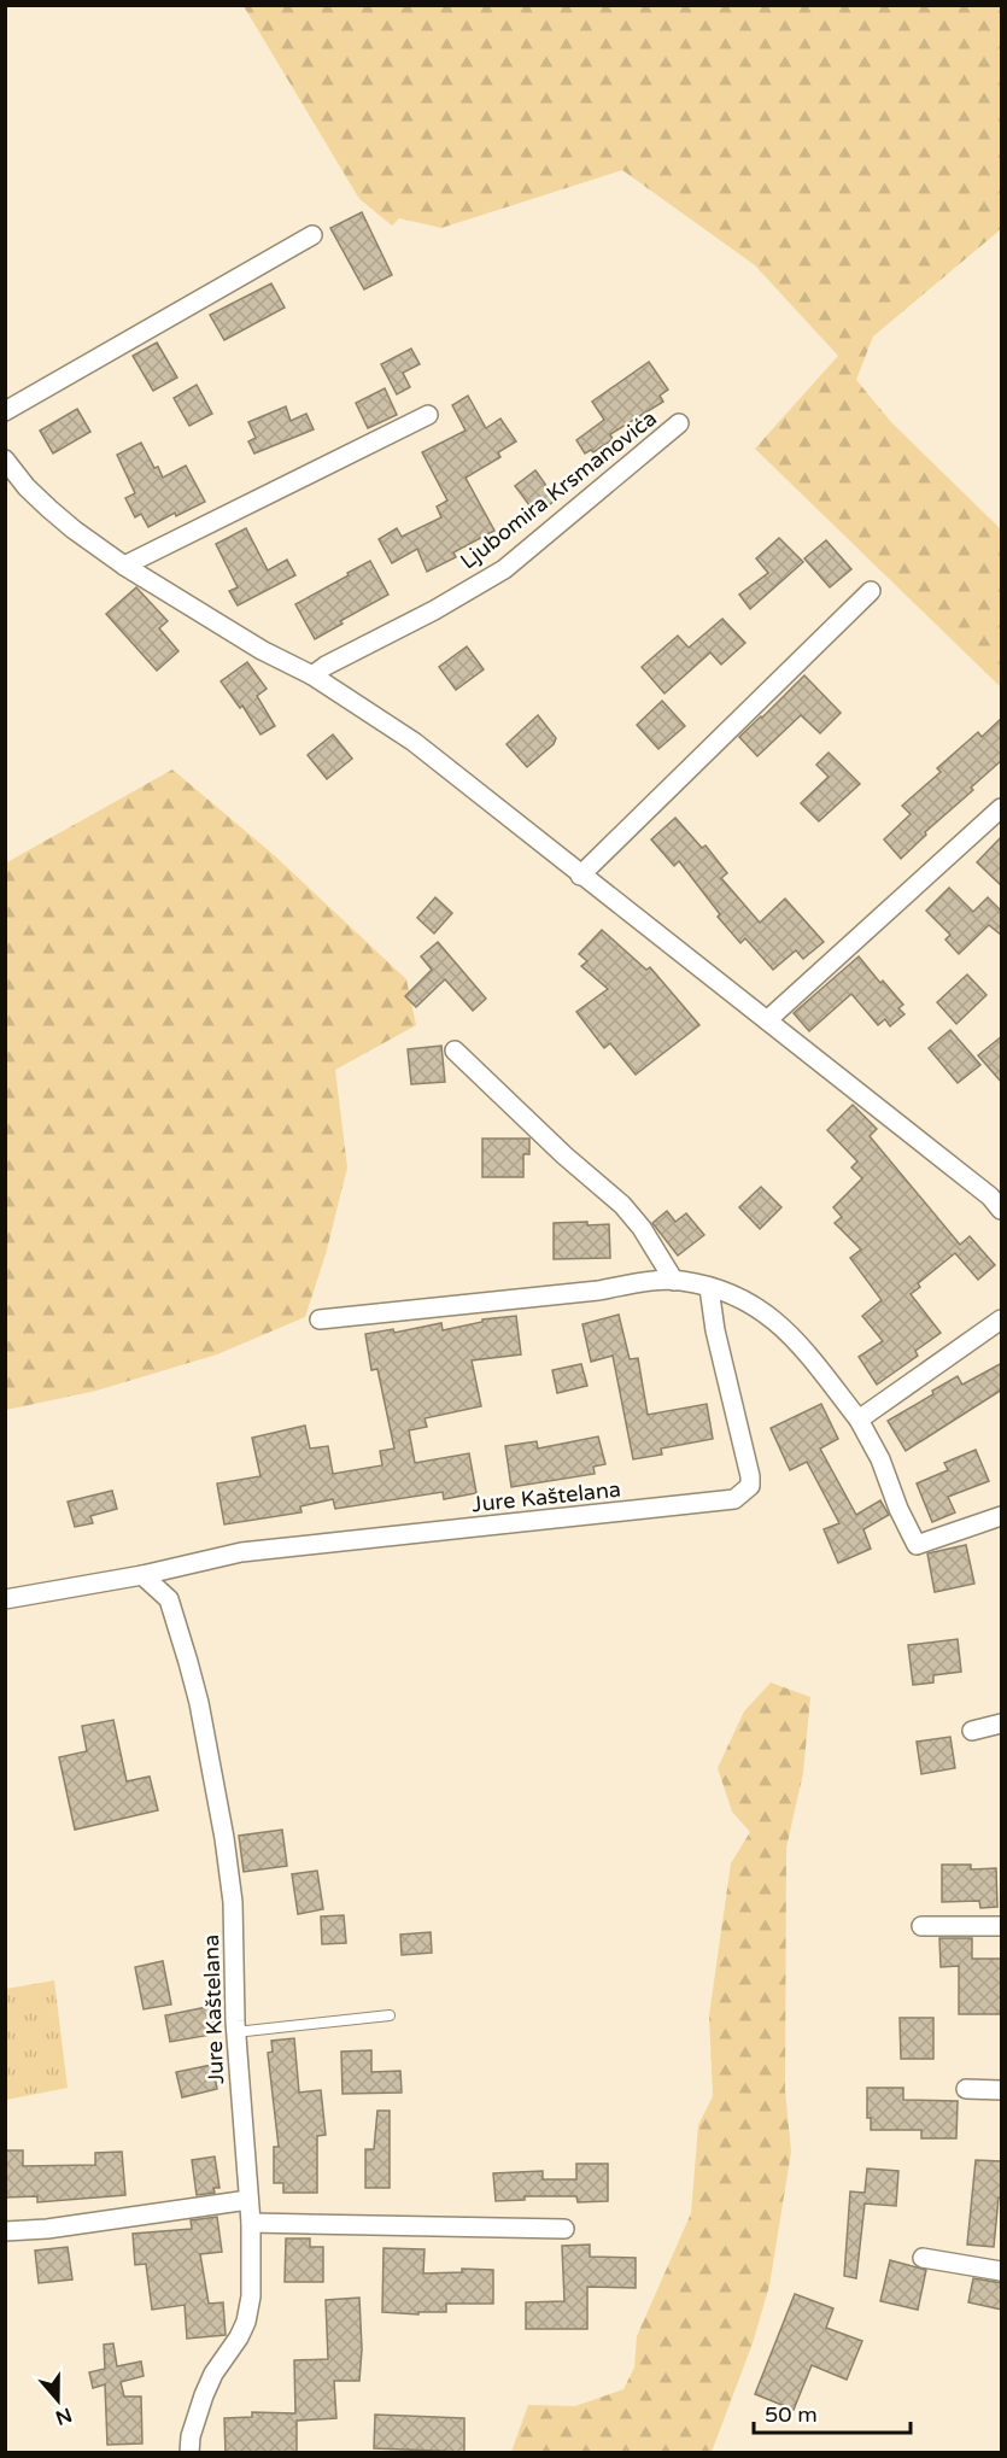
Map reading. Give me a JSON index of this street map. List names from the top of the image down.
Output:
{
  "streets": {
    "street": ["Ljubomira Krsmanovića", "Jure Kaštelana"]
  },
  "scale_bar": "50 m",
  "north": "bottom"
}
